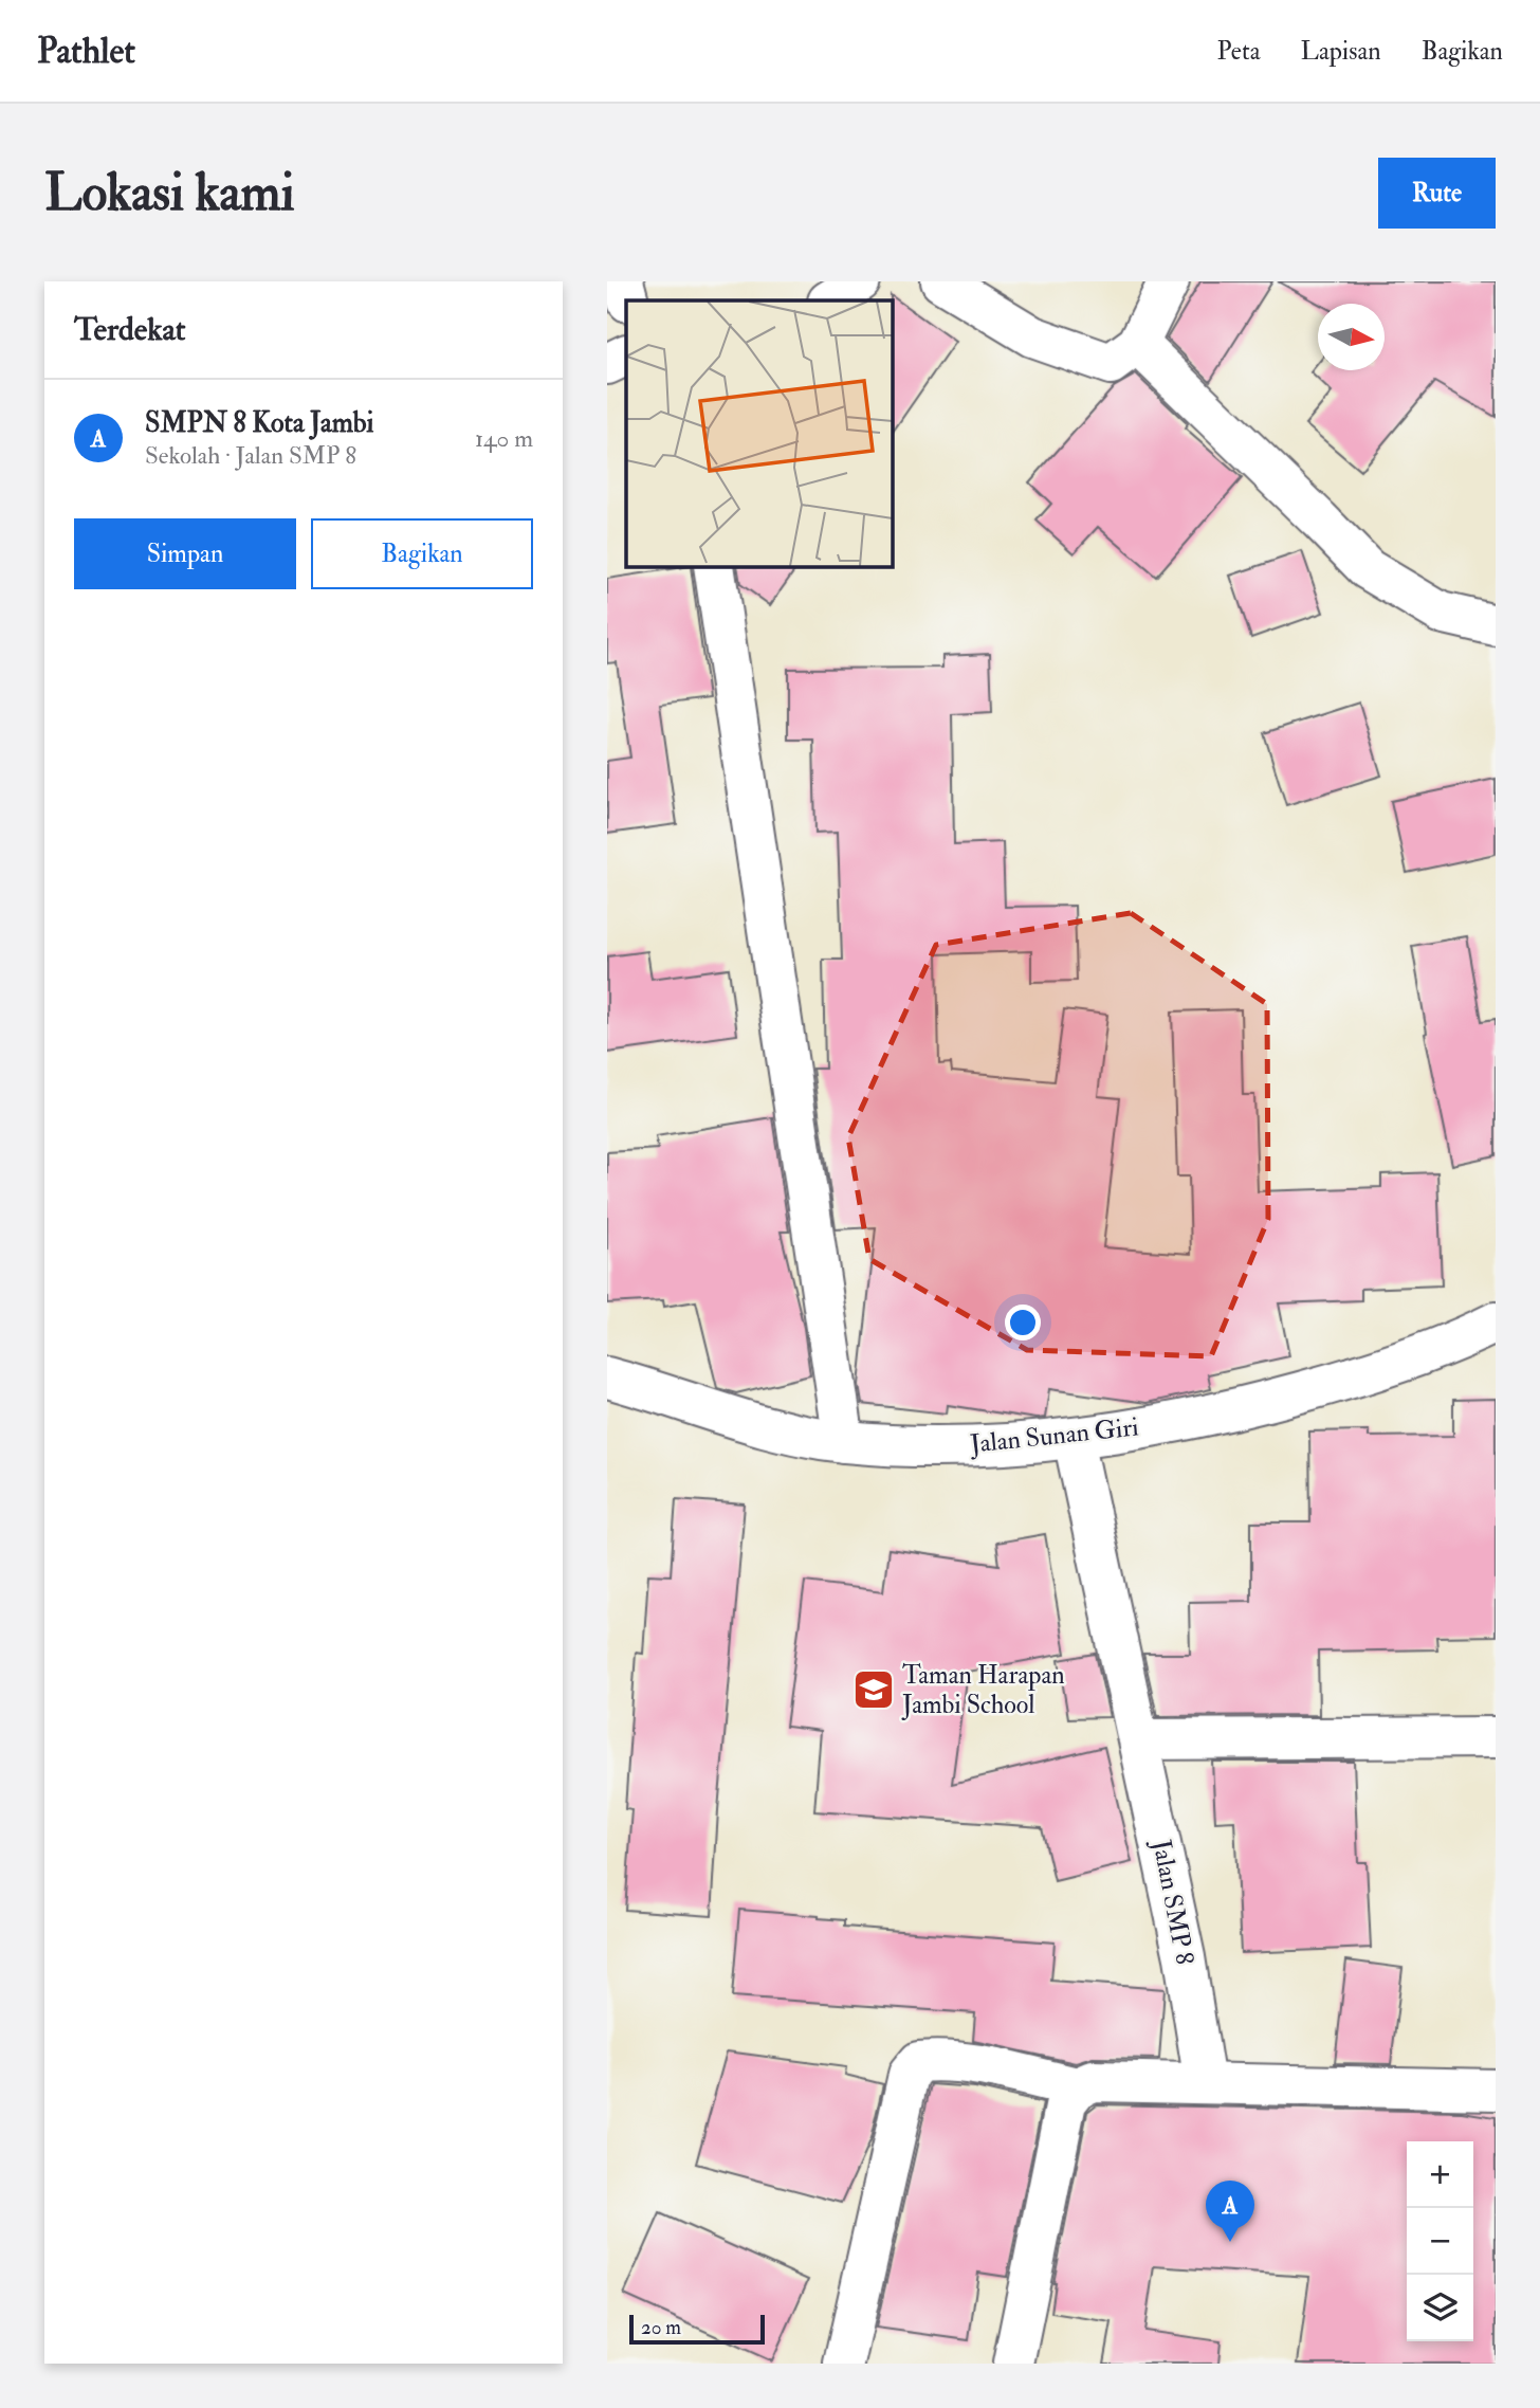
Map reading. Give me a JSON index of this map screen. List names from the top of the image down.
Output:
{
  "streets": {
    "street": ["Jalan Sunan Giri", "Jalan SMP 8"]
  },
  "crossings": [
    ["Jalan Sunan Giri", "Jalan SMP 8"]
  ],
  "places": {
    "school or university": ["Taman Harapan Jambi School"]
  },
  "scale_bar": "20 m",
  "north": "right",
  "page": {
    "header": "Pathlet",
    "nav": ["Peta", "Lapisan", "Bagikan"],
    "buttons": [
      "Rute",
      ["Simpan", "Bagikan"]
    ],
    "title": "Lokasi kami",
    "heading": "Terdekat",
    "list": [
      {
        "mark": "A",
        "name": "SMPN 8 Kota Jambi",
        "note": "Sekolah · Jalan SMP 8",
        "value": "140 m"
      }
    ],
    "map_buttons": ["+", "−"],
    "pins": "A",
    "scale": "20 m"
  }
}
